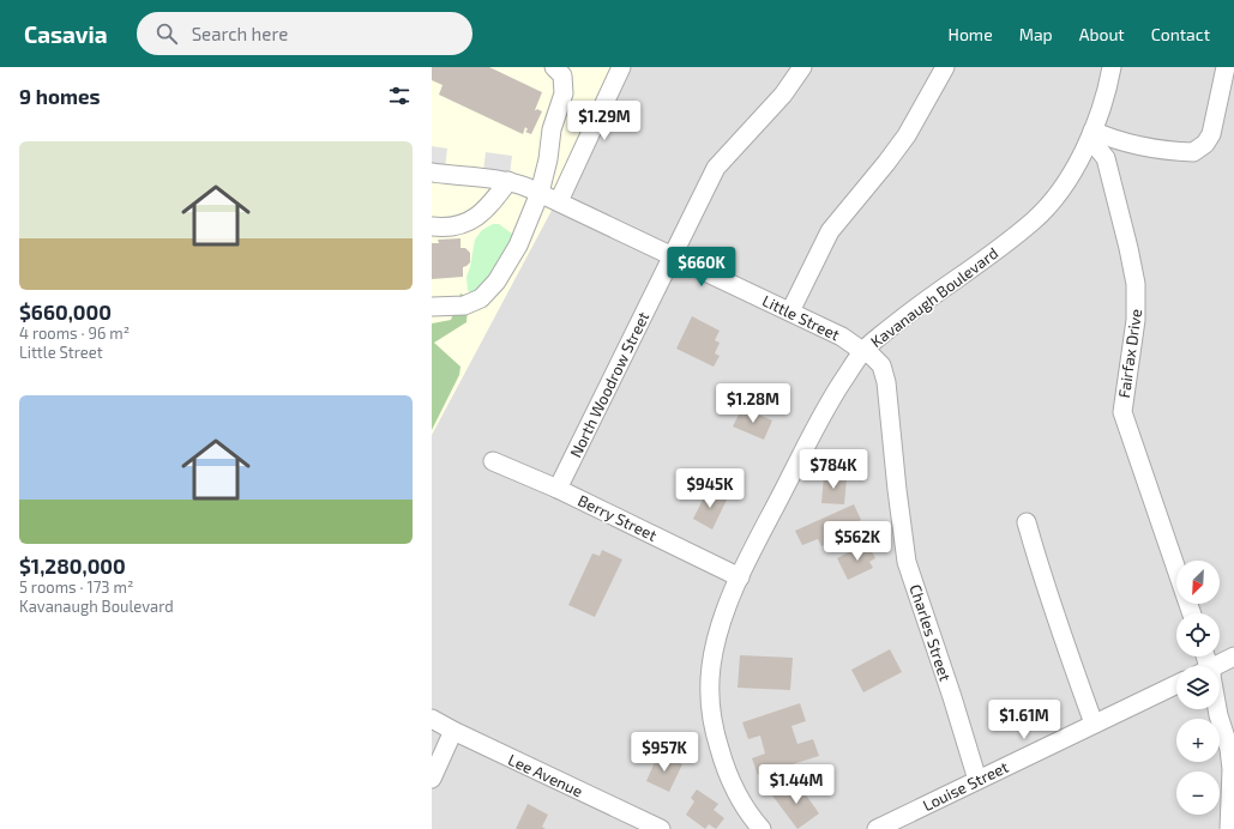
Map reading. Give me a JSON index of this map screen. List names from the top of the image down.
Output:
{
  "streets": {
    "street": [
      "Kavanaugh Boulevard",
      "Little Street",
      "Fairfax Drive",
      "North Woodrow Street",
      "Berry Street",
      "Charles Street",
      "Lee Avenue",
      "Louise Street"
    ]
  },
  "crossings": [
    ["Kavanaugh Boulevard", "Little Street"],
    ["Kavanaugh Boulevard", "Fairfax Drive"],
    ["Kavanaugh Boulevard", "Berry Street"],
    ["Kavanaugh Boulevard", "Charles Street"],
    ["Little Street", "North Woodrow Street"],
    ["Little Street", "Charles Street"],
    ["North Woodrow Street", "Berry Street"],
    ["Charles Street", "Louise Street"]
  ],
  "north": "bottom left",
  "page": {
    "header": "Casavia",
    "search": "Search here",
    "nav": [
      "Home",
      "Map",
      "About",
      "Contact"
    ],
    "heading": "9 homes",
    "price": [
      "$1.29M",
      "$660K",
      "$1.28M",
      "$784K",
      "$945K",
      "$562K",
      "$1.61M",
      "$957K",
      "$1.44M"
    ],
    "list": [
      {
        "name": "$660,000",
        "note": "4 rooms · 96 m² · Little Street"
      },
      {
        "name": "$1,280,000",
        "note": "5 rooms · 173 m² · Kavanaugh Boulevard"
      }
    ],
    "map_buttons": ["+", "−"]
  }
}
